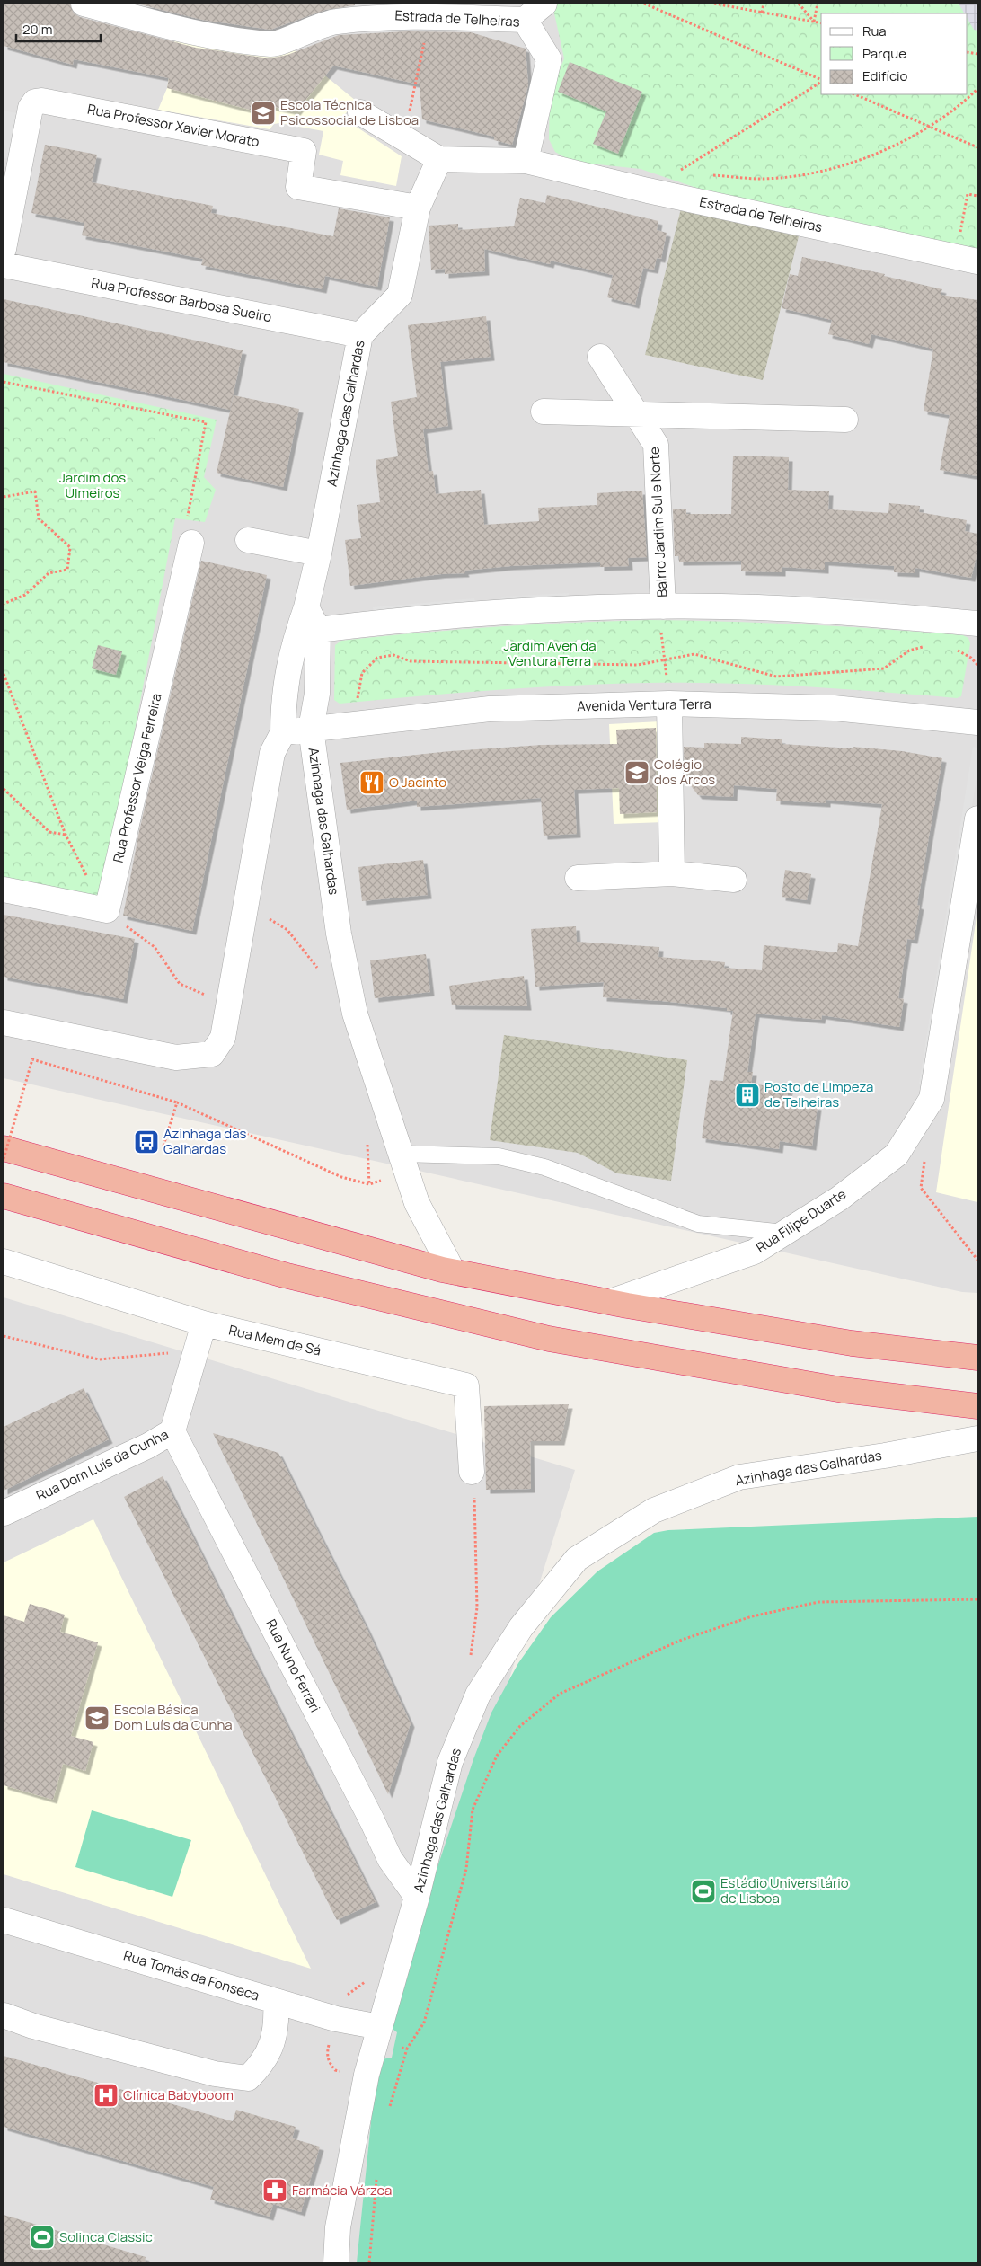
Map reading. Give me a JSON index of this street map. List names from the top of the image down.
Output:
{
  "streets": {
    "street": [
      "Estrada de Telheiras",
      "Rua Professor Xavier Morato",
      "Rua Professor Barbosa Sueiro",
      "Azinhaga das Galhardas",
      "Bairro Jardim Sul e Norte",
      "Avenida Ventura Terra",
      "Rua Professor Veiga Ferreira",
      "Rua Filipe Duarte",
      "Rua Mem de Sá",
      "Rua Dom Luís da Cunha",
      "Rua Nuno Ferrari",
      "Rua Tomás da Fonseca"
    ]
  },
  "crossings": [
    ["Estrada de Telheiras", "Azinhaga das Galhardas"],
    ["Rua Professor Xavier Morato", "Azinhaga das Galhardas"],
    ["Rua Professor Barbosa Sueiro", "Azinhaga das Galhardas"],
    ["Azinhaga das Galhardas", "Avenida Ventura Terra"],
    ["Azinhaga das Galhardas", "Rua Nuno Ferrari"],
    ["Azinhaga das Galhardas", "Rua Tomás da Fonseca"],
    ["Rua Mem de Sá", "Rua Dom Luís da Cunha"],
    ["Rua Dom Luís da Cunha", "Rua Nuno Ferrari"]
  ],
  "parks": ["Jardim dos Ulmeiros", "Jardim Avenida Ventura Terra"],
  "places": {
    "school or university": ["Escola Técnica Psicossocial de Lisboa", "Colégio dos Arcos", "Escola Básica Dom Luís da Cunha"],
    "restaurant": ["O Jacinto"],
    "building": ["Posto de Limpeza de Telheiras"],
    "bus stop": ["Azinhaga das Galhardas"],
    "sports": ["Estádio Universitário de Lisboa", "Solinca Classic"],
    "hospital": ["Clínica Babyboom"],
    "pharmacy": ["Farmácia Várzea"]
  },
  "legend": ["Rua", "Parque", "Edifício"],
  "scale_bar": "20 m"
}
